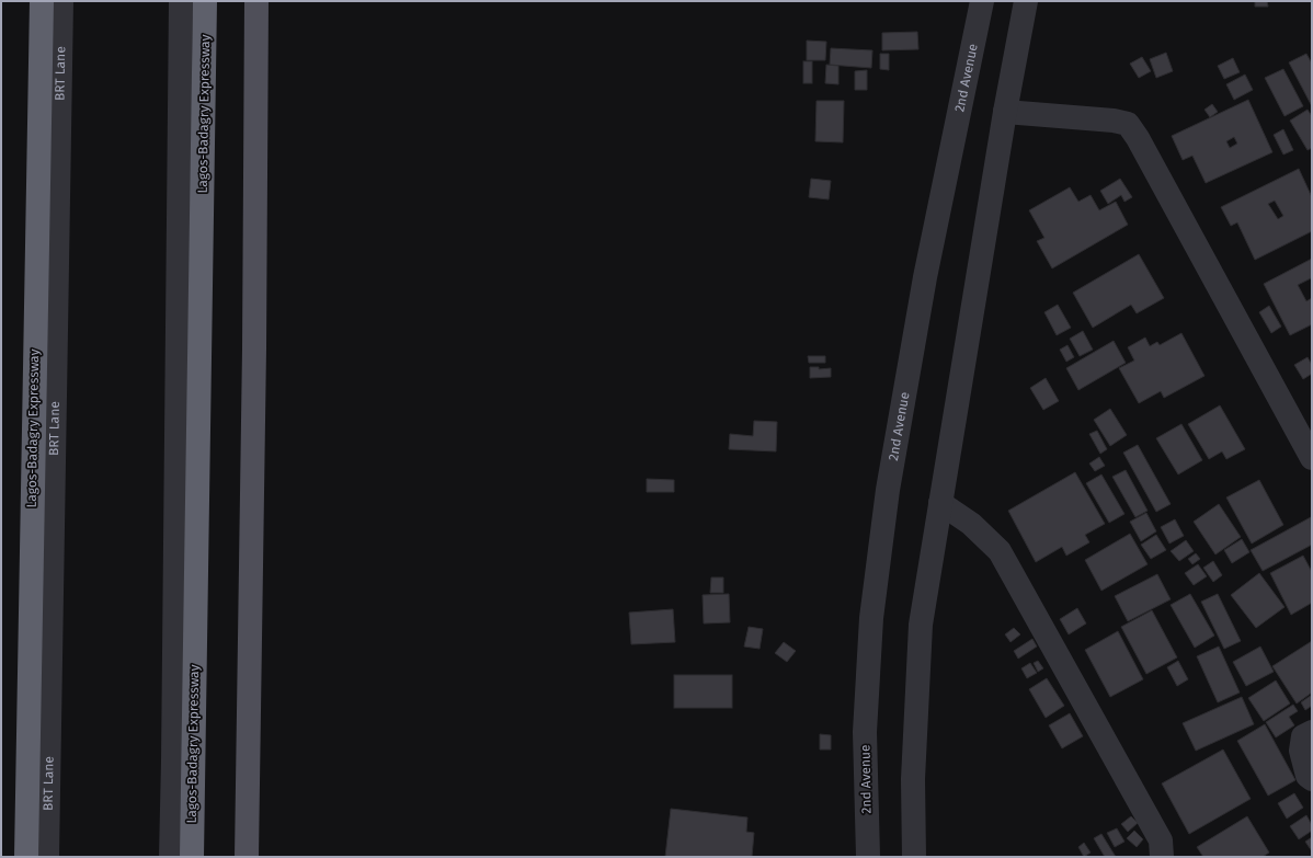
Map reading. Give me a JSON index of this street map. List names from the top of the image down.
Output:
{
  "streets": {
    "highway": ["Lagos-Badagry Expressway"],
    "street": ["BRT Lane", "2nd Avenue"]
  }
}
